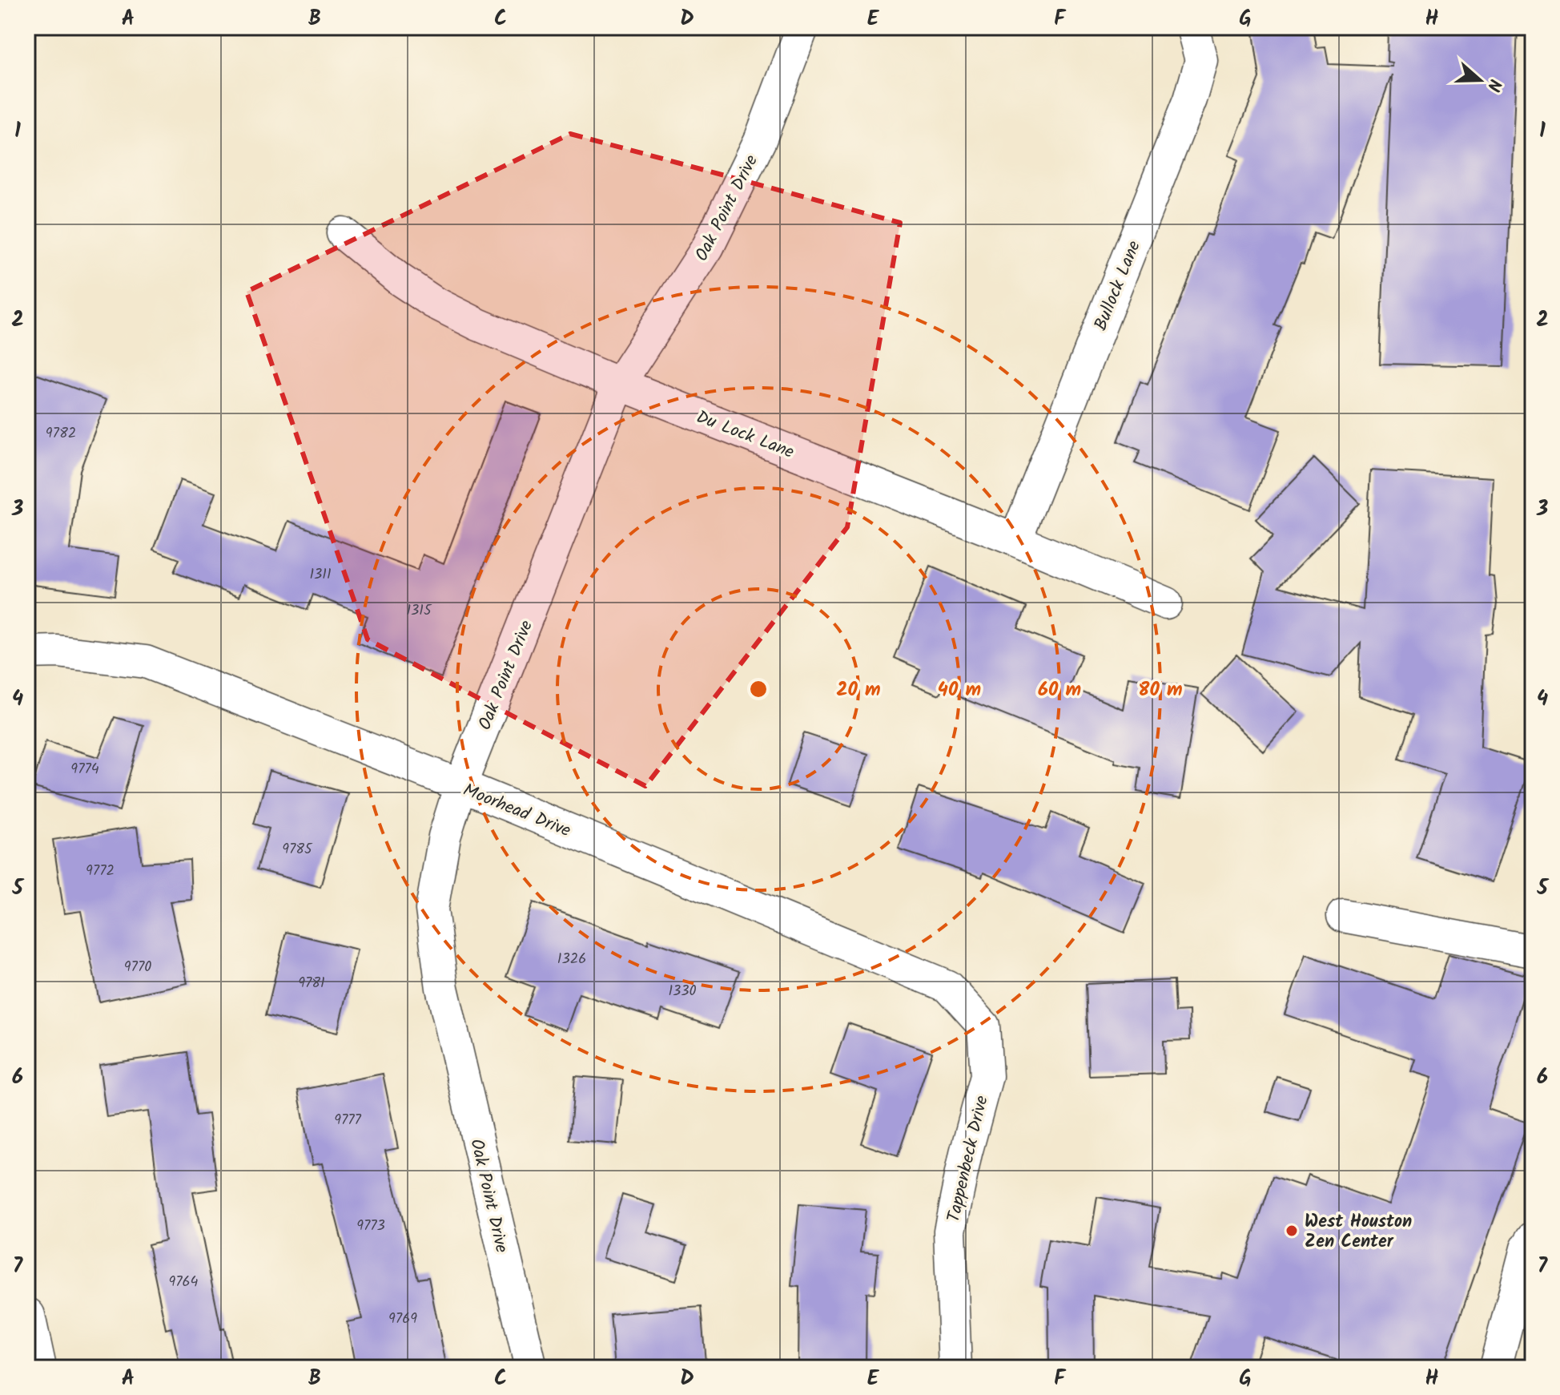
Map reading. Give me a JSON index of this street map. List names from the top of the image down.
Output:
{
  "streets": {
    "street": [
      "Oak Point Drive",
      "Bullock Lane",
      "Du Lock Lane",
      "Moorhead Drive",
      "Tappenbeck Drive"
    ]
  },
  "crossings": [
    ["Oak Point Drive", "Du Lock Lane"],
    ["Oak Point Drive", "Moorhead Drive"],
    ["Bullock Lane", "Du Lock Lane"],
    ["Moorhead Drive", "Tappenbeck Drive"]
  ],
  "places": ["West Houston Zen Center"],
  "house_numbers": [
    "9782",
    "1311",
    "1315",
    "9774",
    "9785",
    "9772",
    "1326",
    "9770",
    "9781",
    "1330",
    "9777",
    "9773",
    "9764",
    "9769"
  ],
  "north": "right",
  "grid": {
    "columns": [
      "A",
      "B",
      "C",
      "D",
      "E",
      "F",
      "G",
      "H"
    ],
    "rows": [
      "1",
      "2",
      "3",
      "4",
      "5",
      "6",
      "7"
    ]
  },
  "rings": [
    "20 m",
    "40 m",
    "60 m",
    "80 m"
  ]
}
